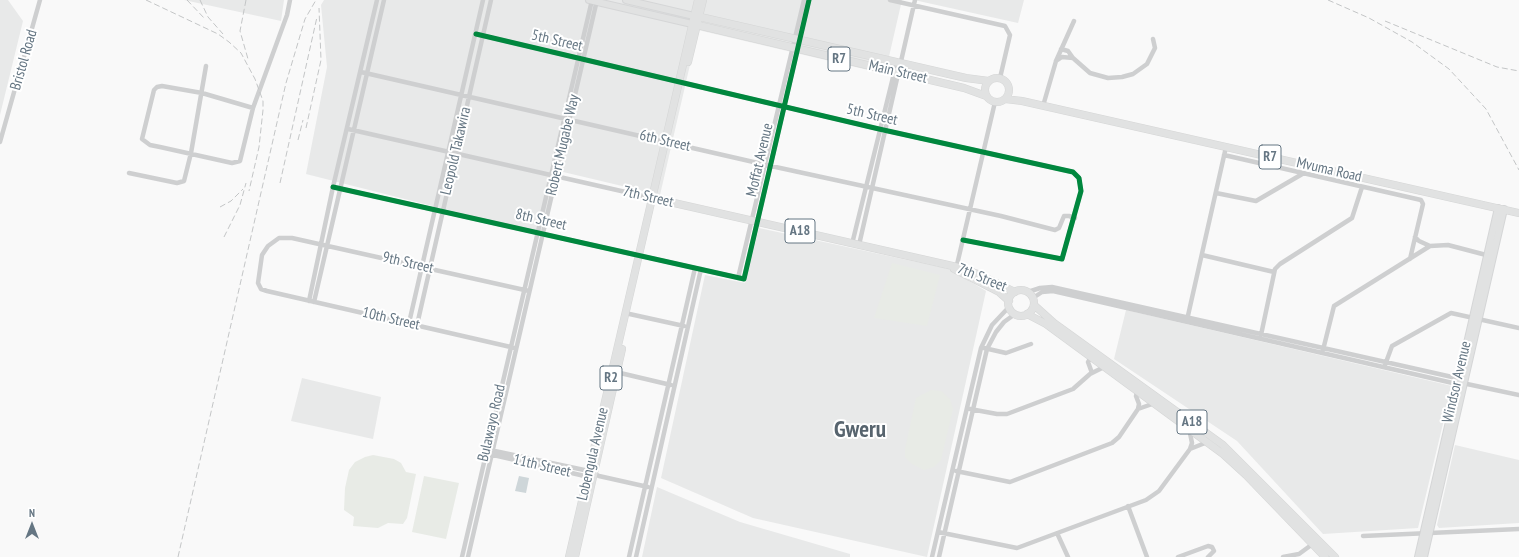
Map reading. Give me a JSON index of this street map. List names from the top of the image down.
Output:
{
  "streets": {
    "highway": [
      "R7",
      "Main Street",
      "Mvuma Road",
      "7th Street",
      "A18",
      "R2",
      "Lobengula Avenue"
    ],
    "main road": ["Windsor Avenue"],
    "street": [
      "5th Street",
      "Bristol Road",
      "6th Street",
      "Robert Mugabe Way",
      "Leopold Takawira",
      "Moffat Avenue",
      "8th Street",
      "9th Street",
      "10th Street",
      "Bulawayo Road",
      "11th Street"
    ]
  },
  "crossings": [
    ["5th Street", "6th Street"],
    ["5th Street", "Robert Mugabe Way"],
    ["5th Street", "Leopold Takawira"],
    ["5th Street", "Moffat Avenue"],
    ["5th Street", "Lobengula Avenue"],
    ["R7", "Main Street"],
    ["R7", "Mvuma Road"],
    ["Main Street", "Moffat Avenue"],
    ["Main Street", "Mvuma Road"],
    ["Main Street", "Lobengula Avenue"],
    ["6th Street", "Robert Mugabe Way"],
    ["6th Street", "Leopold Takawira"],
    ["6th Street", "Moffat Avenue"],
    ["6th Street", "Lobengula Avenue"],
    ["Robert Mugabe Way", "7th Street"],
    ["Robert Mugabe Way", "8th Street"],
    ["Robert Mugabe Way", "9th Street"],
    ["Robert Mugabe Way", "Bulawayo Road"],
    ["Leopold Takawira", "7th Street"],
    ["Leopold Takawira", "8th Street"],
    ["Leopold Takawira", "9th Street"],
    ["Leopold Takawira", "10th Street"],
    ["Moffat Avenue", "7th Street"],
    ["Moffat Avenue", "8th Street"],
    ["Mvuma Road", "Windsor Avenue"],
    ["7th Street", "A18"],
    ["7th Street", "Lobengula Avenue"],
    ["8th Street", "Lobengula Avenue"],
    ["9th Street", "10th Street"],
    ["9th Street", "Bulawayo Road"],
    ["10th Street", "Bulawayo Road"],
    ["Bulawayo Road", "11th Street"],
    ["Lobengula Avenue", "11th Street"]
  ],
  "districts": ["Gweru"],
  "north": "top"
}
